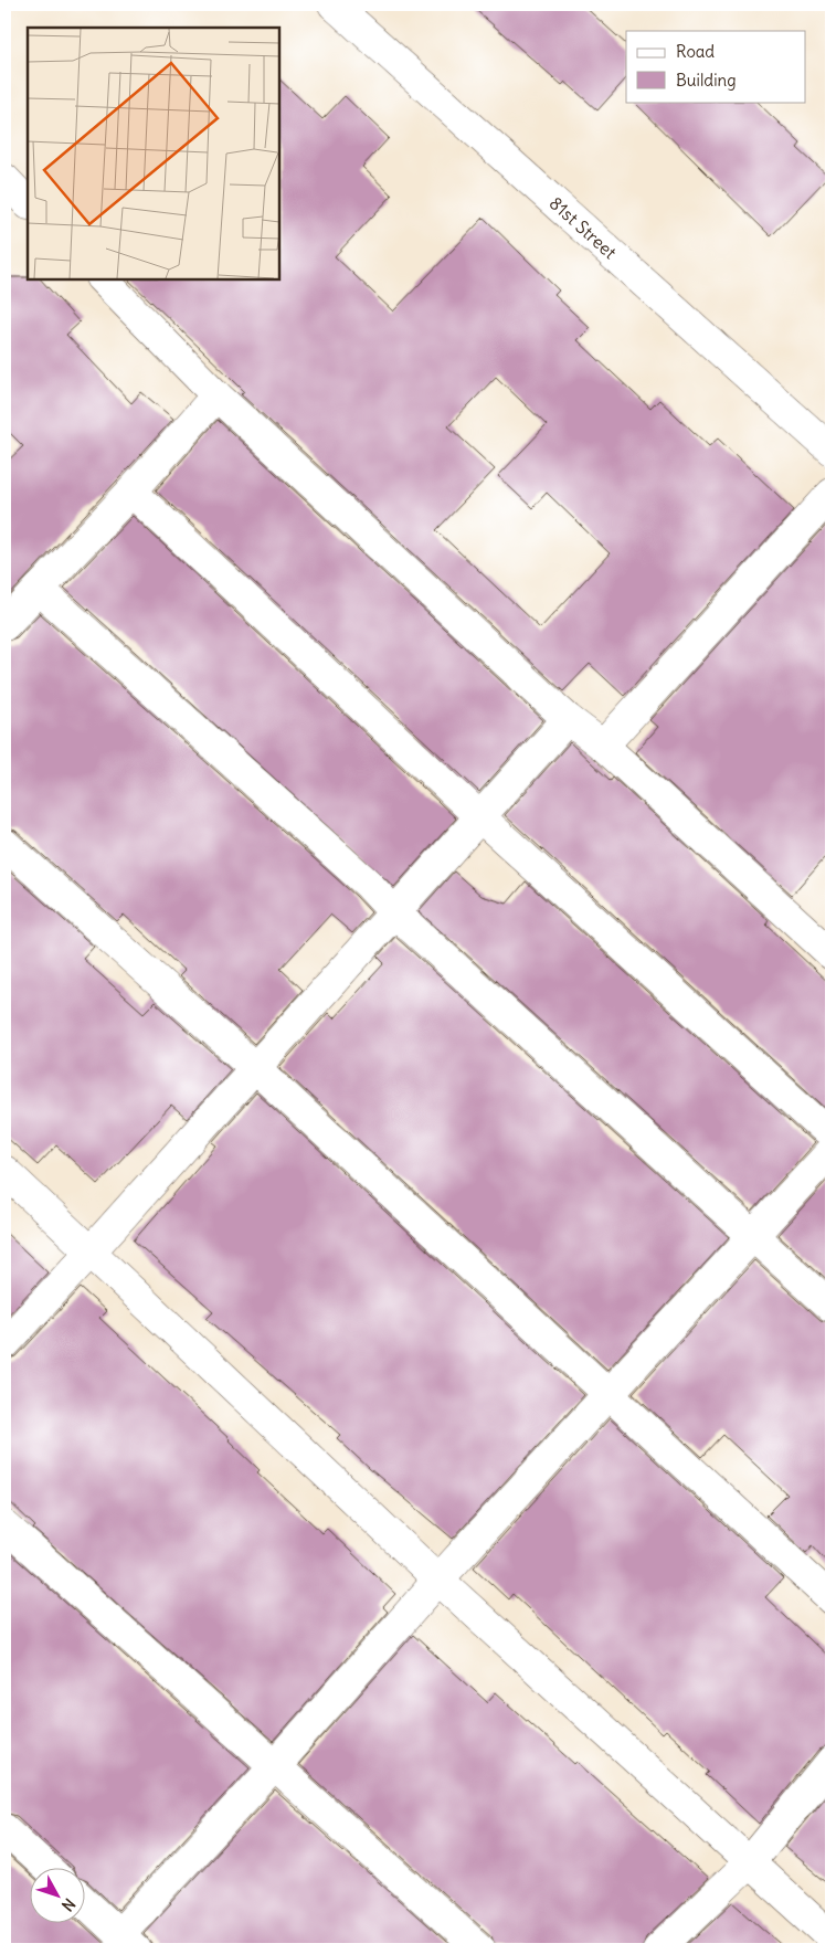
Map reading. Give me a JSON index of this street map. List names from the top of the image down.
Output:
{
  "streets": {
    "street": ["81st Street"]
  },
  "legend": ["Road", "Building"],
  "north": "bottom right"
}
